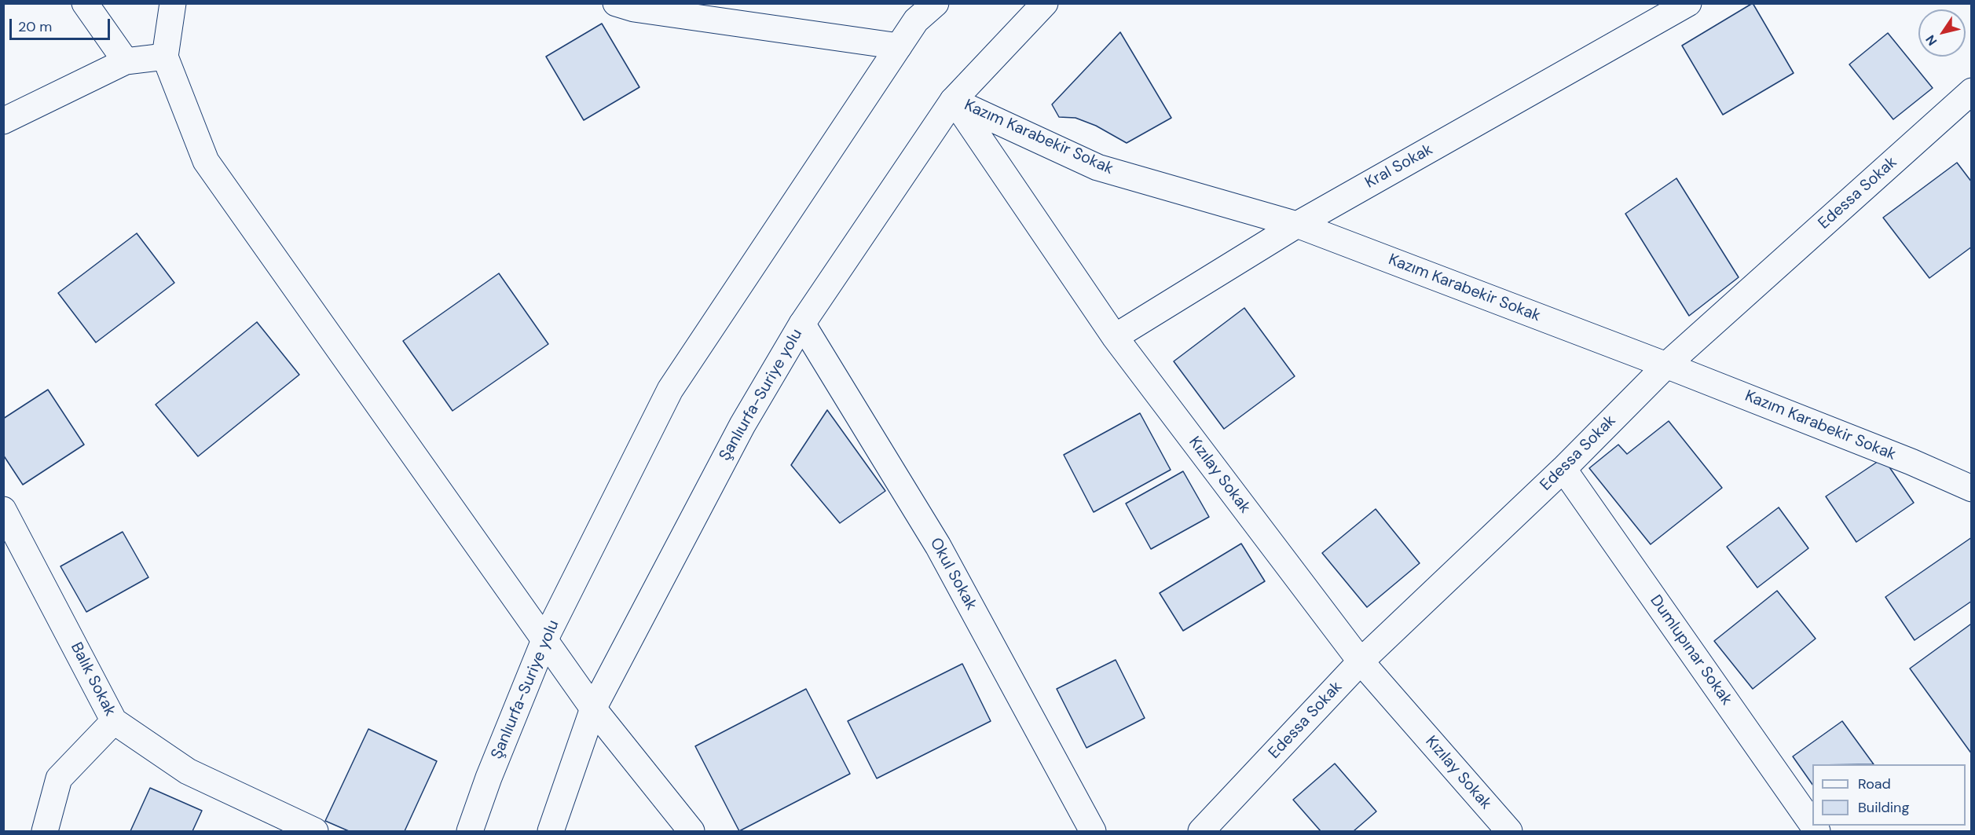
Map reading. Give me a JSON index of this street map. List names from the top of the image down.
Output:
{
  "streets": {
    "street": [
      "Kazım Karabekir Sokak",
      "Kral Sokak",
      "Edessa Sokak",
      "Şanlıurfa-Suriye yolu",
      "Kızılay Sokak",
      "Okul Sokak",
      "Dumlupınar Sokak",
      "Balık Sokak"
    ]
  },
  "crossings": [
    ["Kazım Karabekir Sokak", "Kral Sokak"],
    ["Kazım Karabekir Sokak", "Edessa Sokak"],
    ["Kazım Karabekir Sokak", "Şanlıurfa-Suriye yolu"],
    ["Kazım Karabekir Sokak", "Kızılay Sokak"],
    ["Kral Sokak", "Kızılay Sokak"],
    ["Edessa Sokak", "Kızılay Sokak"],
    ["Edessa Sokak", "Dumlupınar Sokak"],
    ["Şanlıurfa-Suriye yolu", "Kızılay Sokak"],
    ["Şanlıurfa-Suriye yolu", "Okul Sokak"]
  ],
  "legend": ["Road", "Building"],
  "scale_bar": "20 m",
  "north": "bottom left"
}
